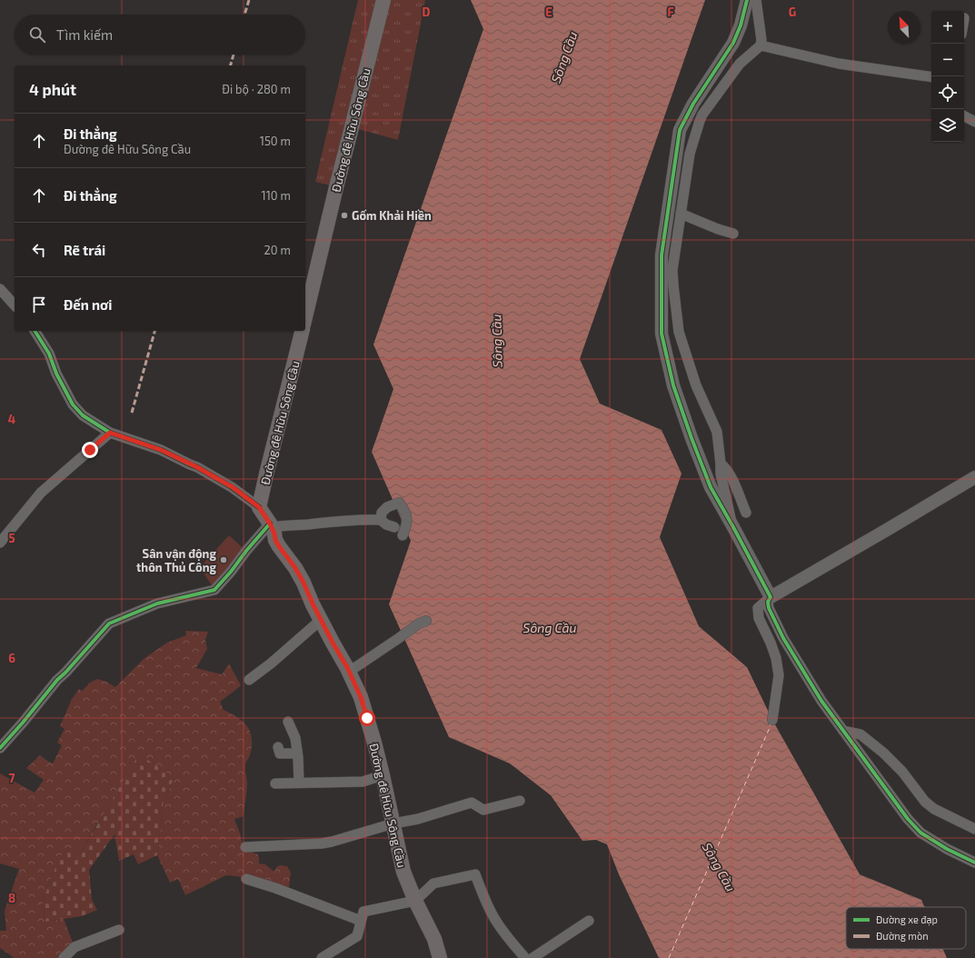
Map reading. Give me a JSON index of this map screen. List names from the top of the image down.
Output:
{
  "streets": {
    "main road": ["Đường đê Hữu Sông Cầu"]
  },
  "water": ["Sông Cầu"],
  "places": ["Gốm Khải Hiền", "Sân vận động thôn Thủ Công"],
  "legend": ["Đường xe đạp", "Đường mòn"],
  "north": "top left",
  "page": {
    "map_buttons": ["+", "−"],
    "search": "Tìm kiếm",
    "heading": ["4 phút", "Đi bộ · 280 m"],
    "list": [
      ["Đi thẳng", "Đường đê Hữu Sông Cầu", "150 m"],
      ["Đi thẳng", "110 m"],
      ["Rẽ trái", "20 m"],
      "Đến nơi"
    ]
  },
  "grid": {
    "columns": [
      "D",
      "E",
      "F",
      "G"
    ],
    "rows": [
      "4",
      "5",
      "6",
      "7",
      "8"
    ]
  }
}
